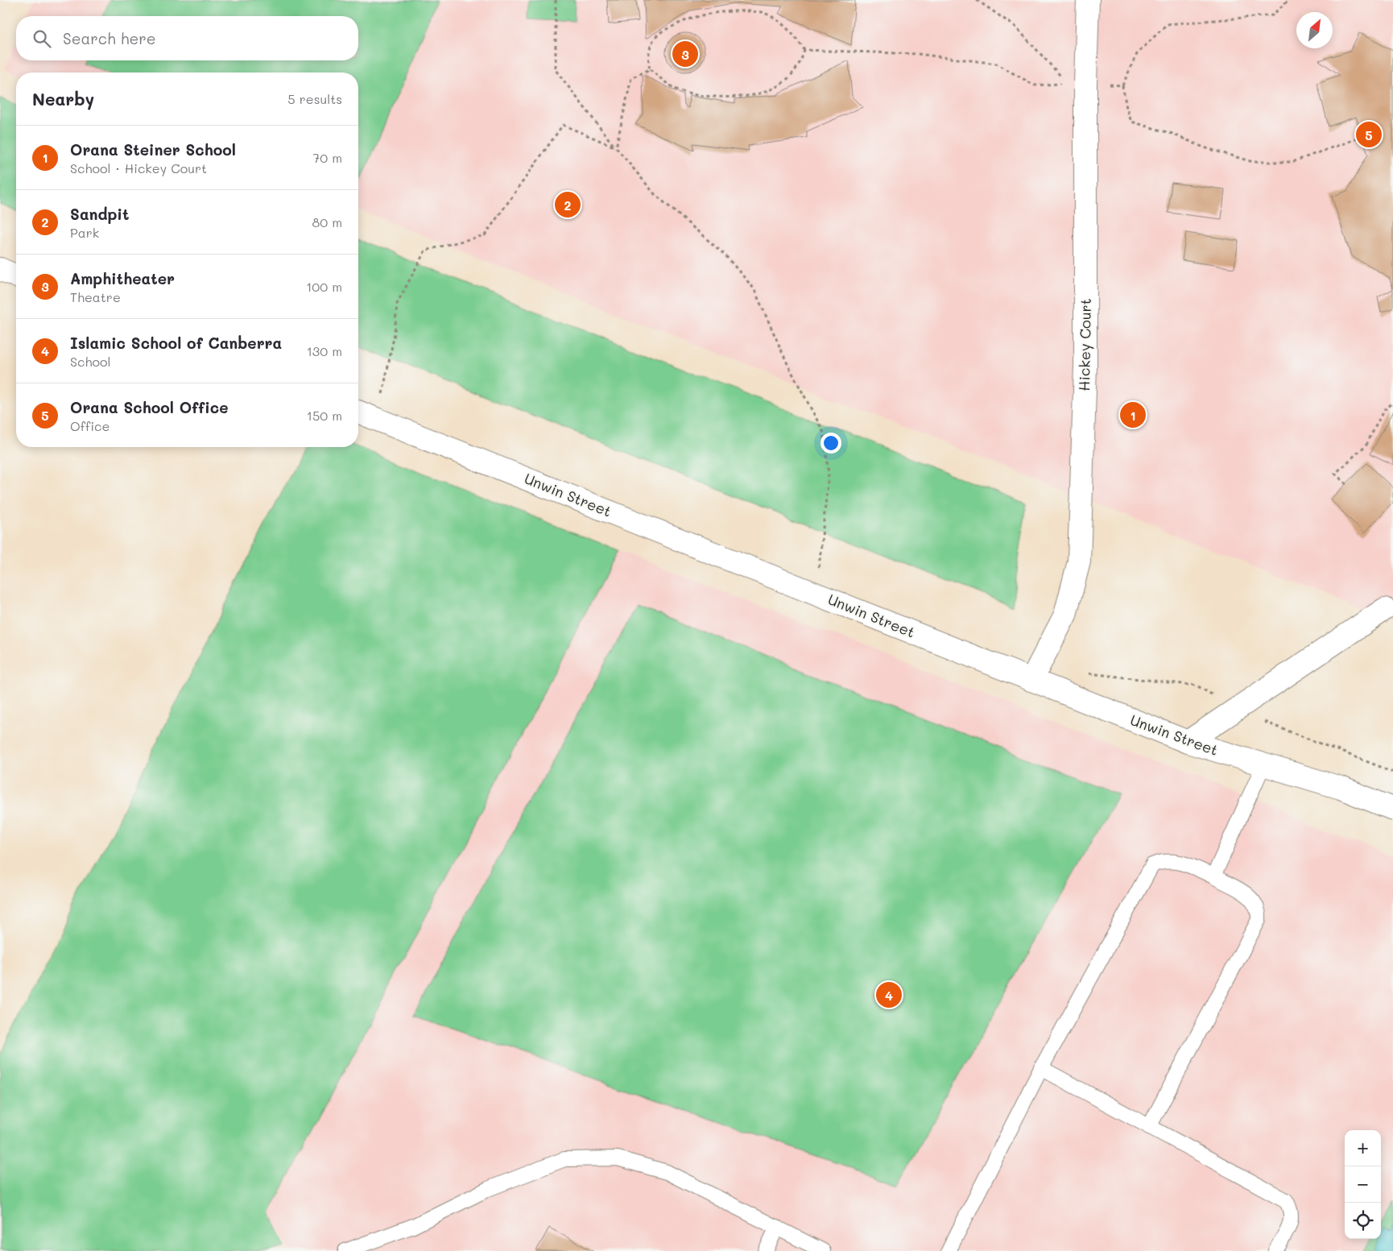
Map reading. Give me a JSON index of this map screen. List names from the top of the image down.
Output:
{
  "streets": {
    "street": ["Hickey Court", "Unwin Street"]
  },
  "crossings": [
    ["Hickey Court", "Unwin Street"]
  ],
  "north": "top right",
  "page": {
    "search": "Search here",
    "pins": [
      "3",
      "5",
      "2",
      "1",
      "4"
    ],
    "heading": ["Nearby", "5 results"],
    "list": [
      {
        "mark": "1",
        "name": "Orana Steiner School",
        "note": "School · Hickey Court",
        "value": "70 m"
      },
      {
        "mark": "2",
        "name": "Sandpit",
        "note": "Park",
        "value": "80 m"
      },
      {
        "mark": "3",
        "name": "Amphitheater",
        "note": "Theatre",
        "value": "100 m"
      },
      {
        "mark": "4",
        "name": "Islamic School of Canberra",
        "note": "School",
        "value": "130 m"
      },
      {
        "mark": "5",
        "name": "Orana School Office",
        "note": "Office",
        "value": "150 m"
      }
    ],
    "map_buttons": ["+", "−"]
  }
}
